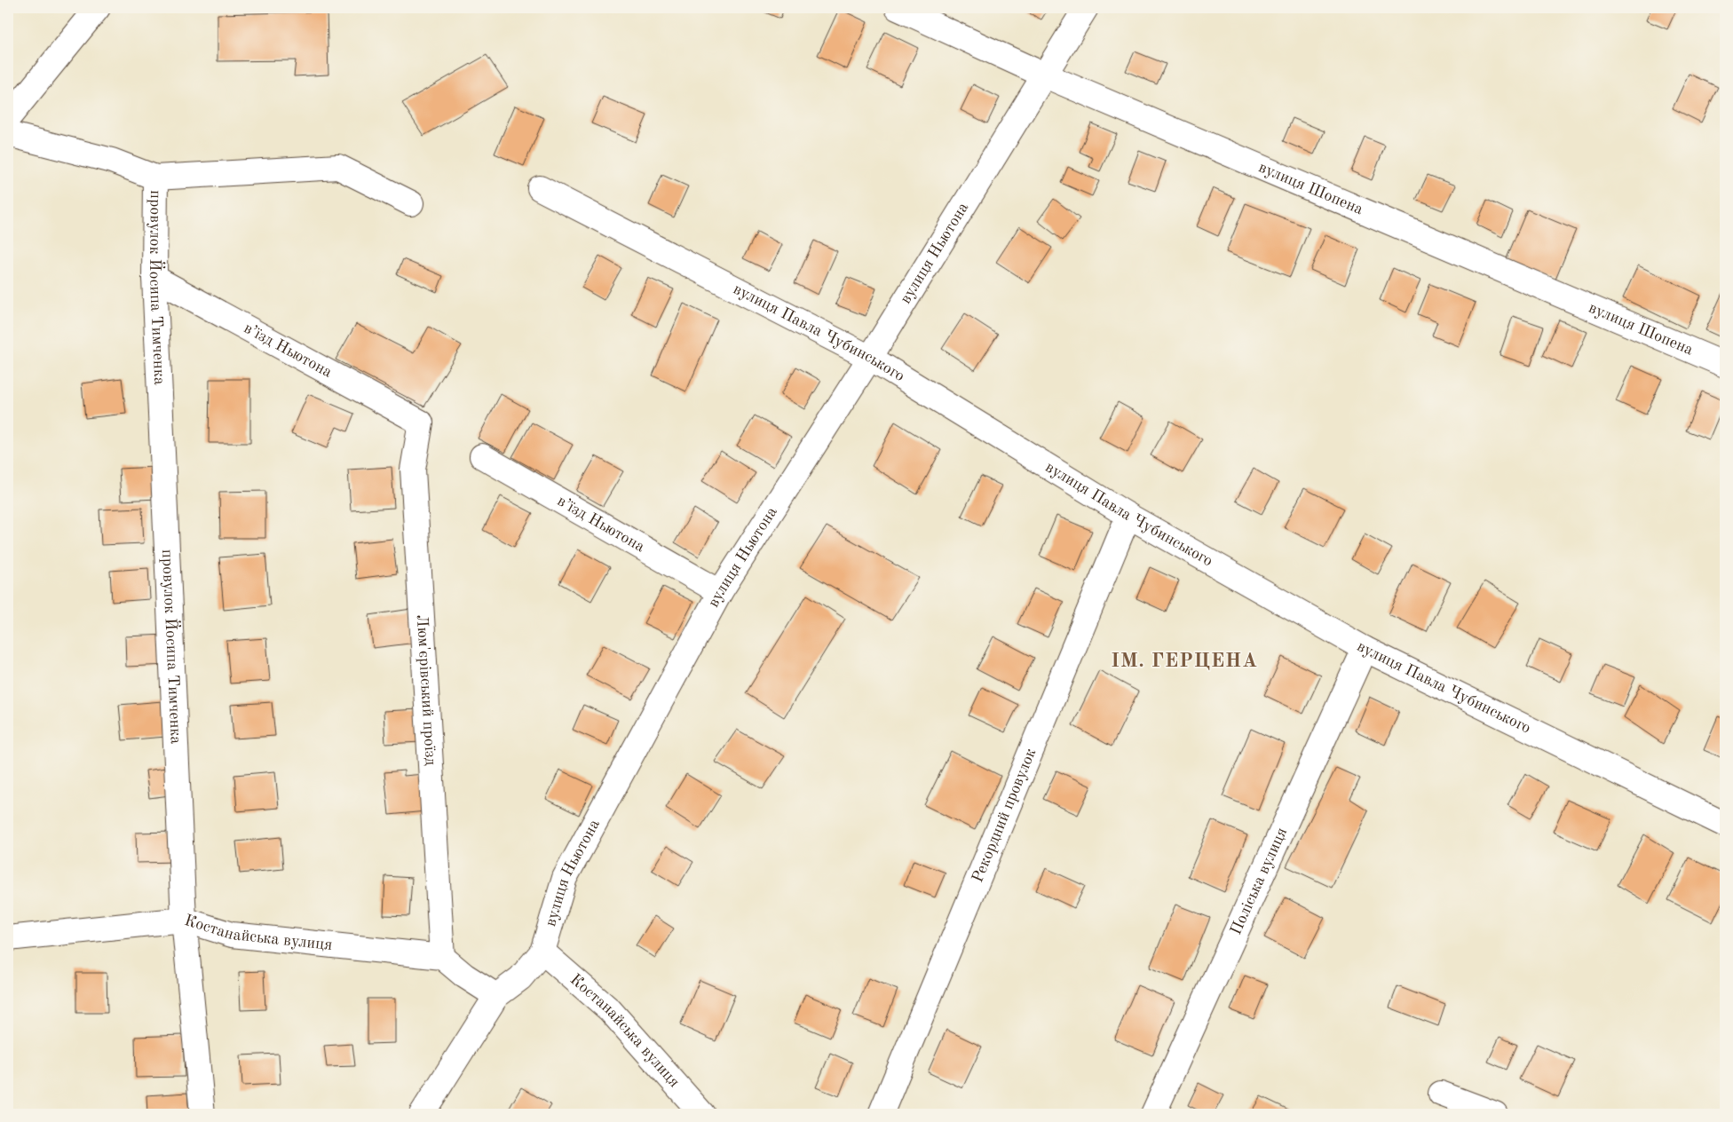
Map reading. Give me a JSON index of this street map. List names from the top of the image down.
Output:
{
  "streets": {
    "street": [
      "вулиця Шопена",
      "вулиця Ньютона",
      "провулок Йосипа Тимченка",
      "вулиця Павла Чубинського",
      "в’їзд Ньютона",
      "Люм'єрівський проїзд",
      "Рекордний провулок",
      "Поліська вулиця",
      "Костанайська вулиця"
    ]
  },
  "crossings": [
    ["вулиця Шопена", "вулиця Ньютона"],
    ["вулиця Ньютона", "вулиця Павла Чубинського"],
    ["вулиця Ньютона", "в’їзд Ньютона"],
    ["вулиця Ньютона", "Костанайська вулиця"],
    ["провулок Йосипа Тимченка", "в’їзд Ньютона"],
    ["провулок Йосипа Тимченка", "Костанайська вулиця"],
    ["вулиця Павла Чубинського", "Рекордний провулок"],
    ["вулиця Павла Чубинського", "Поліська вулиця"],
    ["в’їзд Ньютона", "Люм'єрівський проїзд"],
    ["Люм'єрівський проїзд", "Костанайська вулиця"]
  ],
  "districts": ["ІМ. ГЕРЦЕНА"]
}
